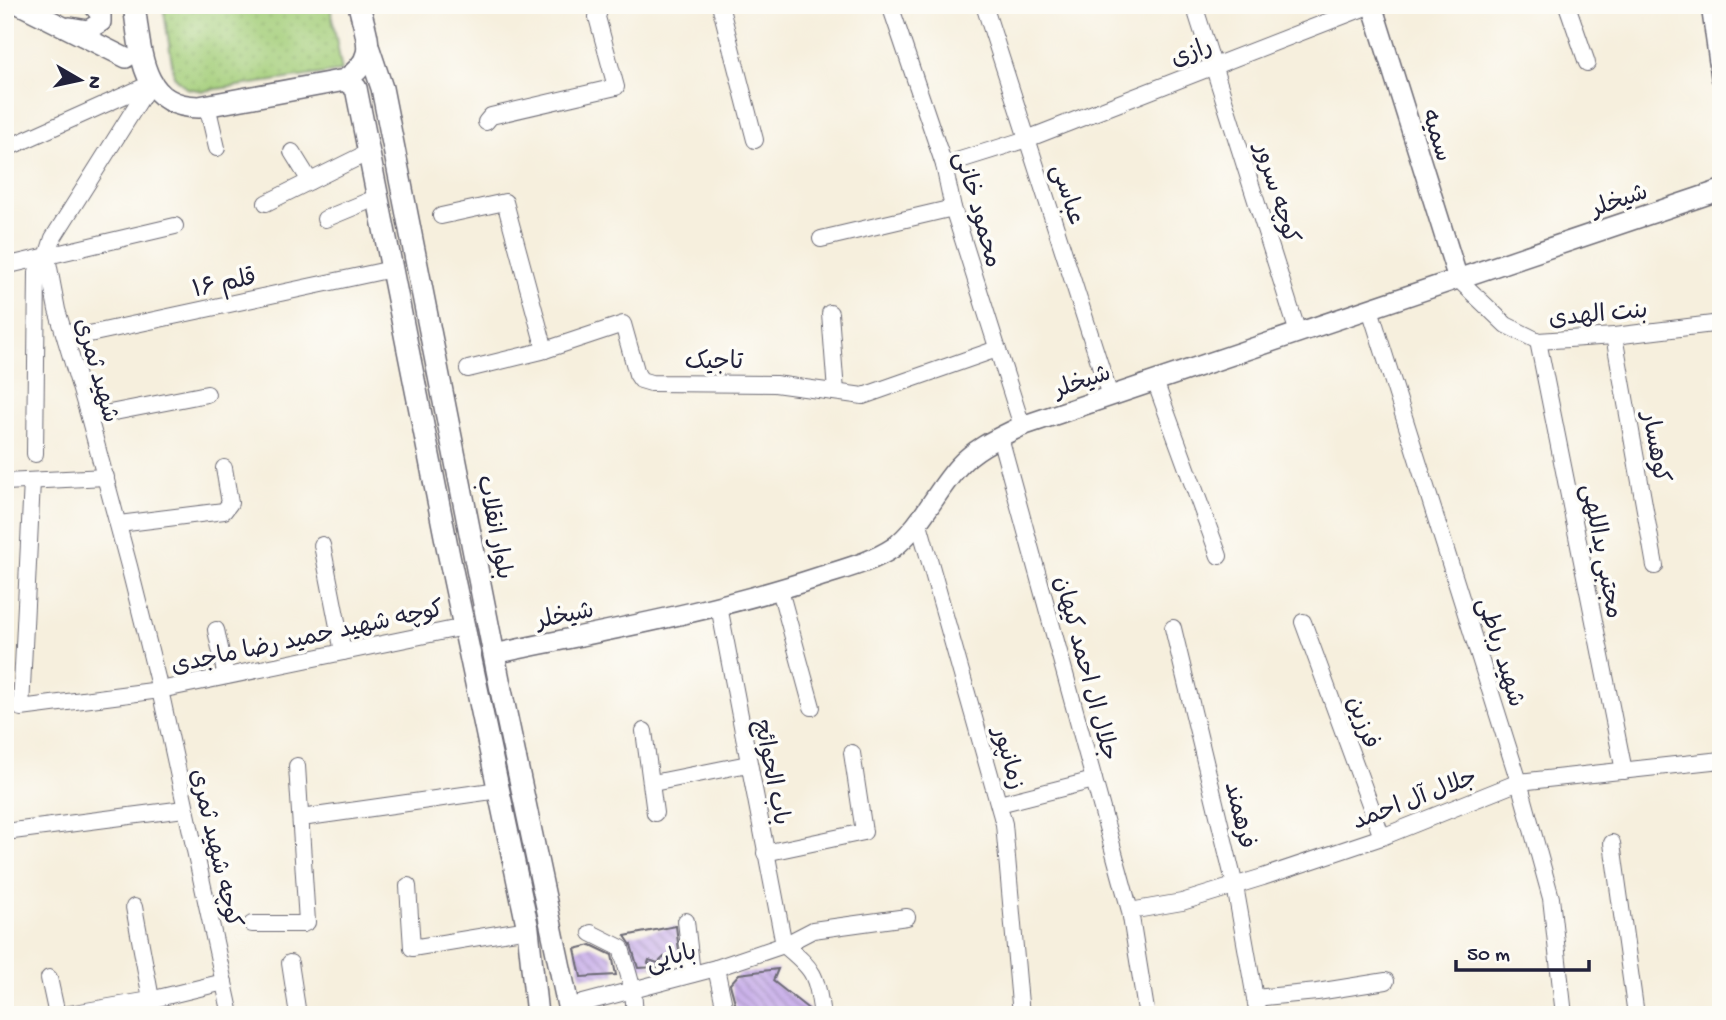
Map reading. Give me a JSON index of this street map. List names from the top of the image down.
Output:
{
  "streets": {
    "main road": ["بلوار انقلاب"],
    "street": [
      "رازی",
      "سمیه",
      "کوچه سرور",
      "عباسی",
      "شیخلر",
      "محمود خانی",
      "قلم ۱۶",
      "بنت الهدی",
      "تاجیک",
      "شهید ثمری",
      "کوهسار",
      "مجتبی یداللهی",
      "کوچه شهید حمید رضا ماجدی",
      "شهید رباطی",
      "جلال ال احمد کیهان",
      "فرزین",
      "زمانپور",
      "باب الحوائج",
      "جلال آل احمد",
      "فرهمند",
      "کوچه شهید ثمری",
      "بابایی"
    ]
  },
  "crossings": [
    ["رازی", "سمیه"],
    ["رازی", "کوچه سرور"],
    ["رازی", "عباسی"],
    ["رازی", "محمود خانی"],
    ["سمیه", "شیخلر"],
    ["سمیه", "بنت الهدی"],
    ["کوچه سرور", "شیخلر"],
    ["عباسی", "شیخلر"],
    ["شیخلر", "محمود خانی"],
    ["شیخلر", "بنت الهدی"],
    ["شیخلر", "بلوار انقلاب"],
    ["شیخلر", "شهید رباطی"],
    ["شیخلر", "جلال ال احمد کیهان"],
    ["شیخلر", "زمانپور"],
    ["شیخلر", "باب الحوائج"],
    ["محمود خانی", "تاجیک"],
    ["قلم ۱۶", "شهید ثمری"],
    ["قلم ۱۶", "بلوار انقلاب"],
    ["بنت الهدی", "کوهسار"],
    ["بنت الهدی", "مجتبی یداللهی"],
    ["شهید ثمری", "کوچه شهید حمید رضا ماجدی"],
    ["شهید ثمری", "کوچه شهید ثمری"],
    ["بلوار انقلاب", "کوچه شهید حمید رضا ماجدی"],
    ["بلوار انقلاب", "بابایی"],
    ["مجتبی یداللهی", "جلال آل احمد"],
    ["کوچه شهید حمید رضا ماجدی", "کوچه شهید ثمری"],
    ["شهید رباطی", "جلال آل احمد"],
    ["جلال ال احمد کیهان", "جلال آل احمد"],
    ["فرزین", "جلال آل احمد"],
    ["باب الحوائج", "بابایی"],
    ["جلال آل احمد", "فرهمند"]
  ],
  "scale_bar": "50 m",
  "north": "right"
}
